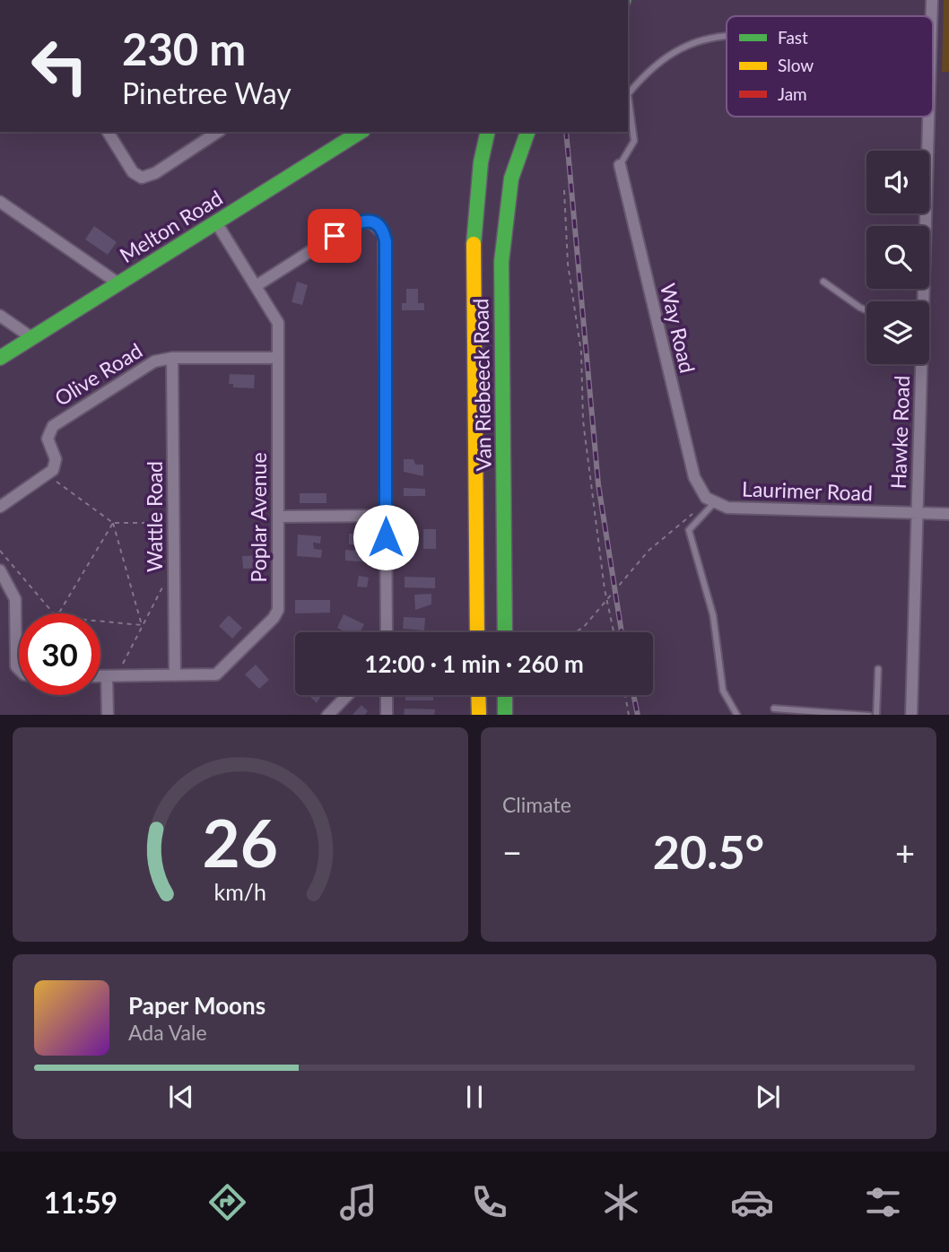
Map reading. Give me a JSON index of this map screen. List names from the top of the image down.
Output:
{
  "streets": {
    "main road": ["Melton Road", "Van Riebeeck Road"],
    "street": [
      "Way Road",
      "Olive Road",
      "Hawke Road",
      "Laurimer Road",
      "Wattle Road",
      "Poplar Avenue"
    ]
  },
  "crossings": [
    ["Melton Road", "Poplar Avenue"],
    ["Way Road", "Laurimer Road"],
    ["Olive Road", "Wattle Road"],
    ["Olive Road", "Poplar Avenue"],
    ["Hawke Road", "Laurimer Road"],
    ["Wattle Road", "Poplar Avenue"]
  ],
  "legend": ["Fast", "Slow", "Jam"],
  "page": {
    "turn": ["230 m", "Pinetree Way"],
    "limit": "30",
    "trip": "12:00 · 1 min · 260 m",
    "tile": "Climate",
    "heat": ["−", "20.5°", "+"],
    "song": ["Paper Moons", "Ada Vale"],
    "tabs": "11:59",
    "gauge": ["26", "km/h"]
  }
}
